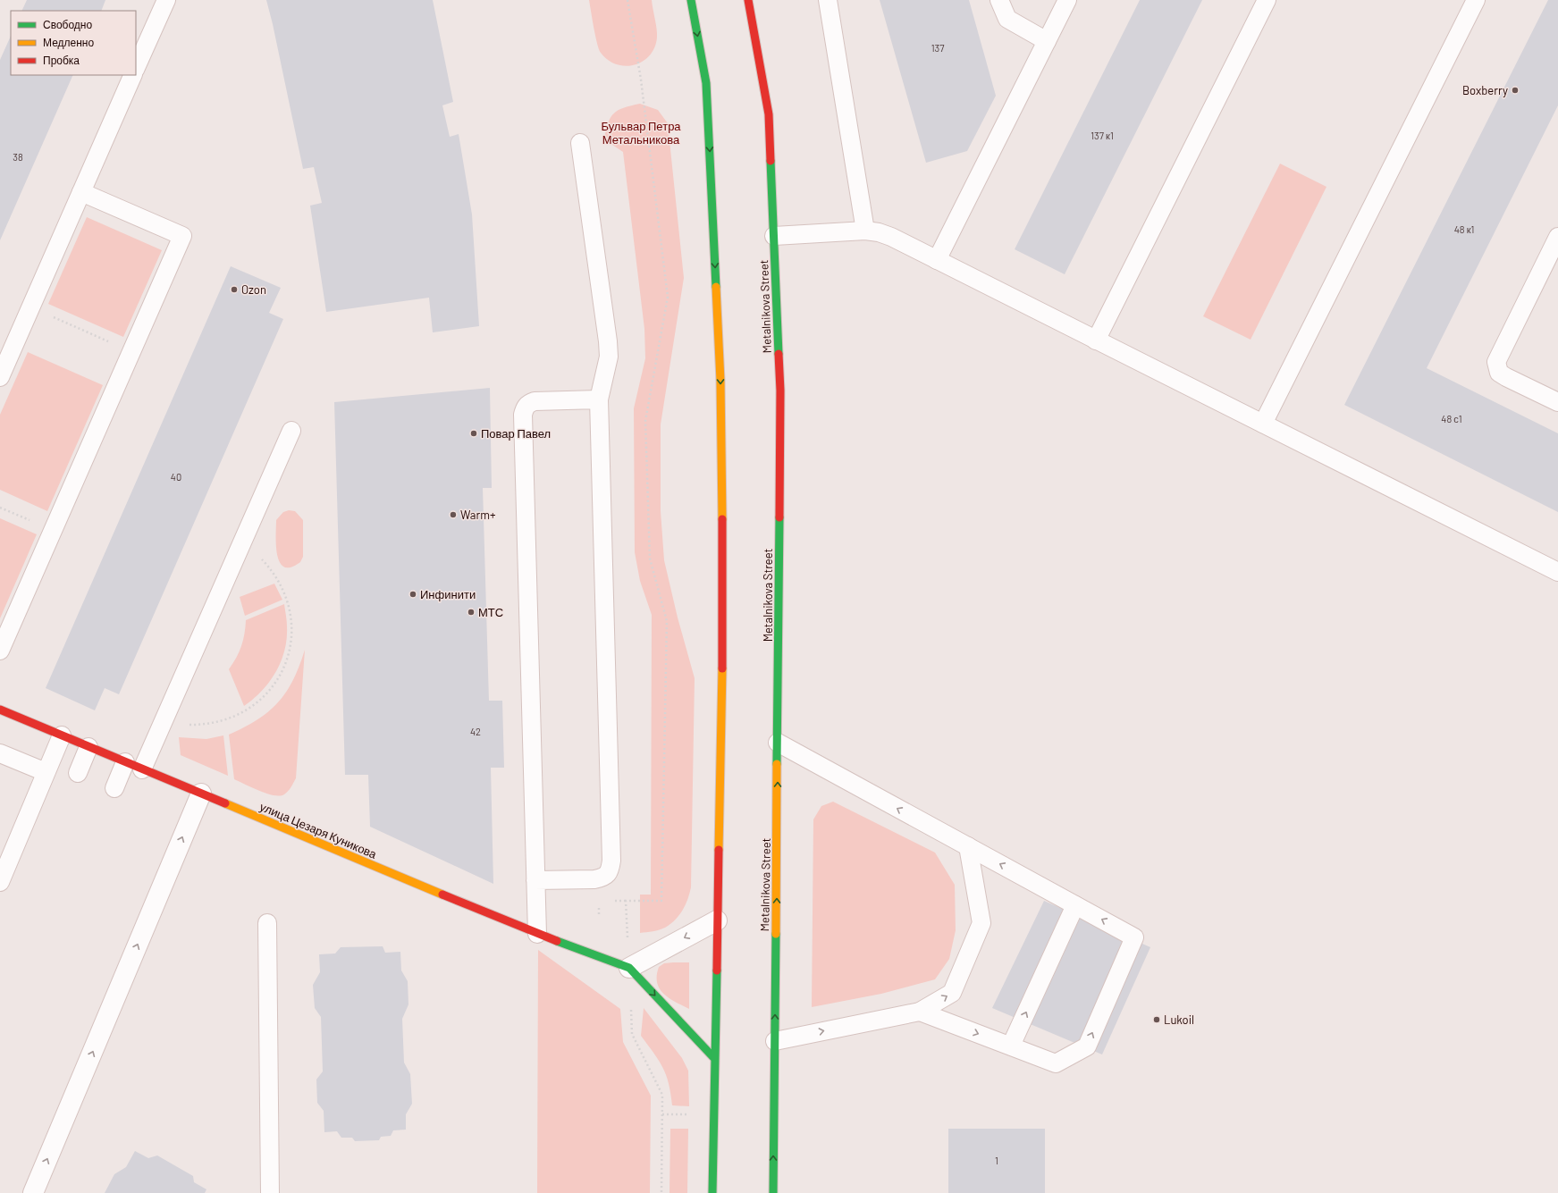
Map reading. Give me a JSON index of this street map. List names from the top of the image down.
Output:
{
  "streets": {
    "main road": ["Metalnikova Street", "улица Цезаря Куникова"]
  },
  "parks": ["Бульвар Петра Метальникова"],
  "places": [
    "Boxberry",
    "Ozon",
    "Повар Павел",
    "Warm+",
    "Инфинити",
    "МТС",
    "Lukoil"
  ],
  "house_numbers": [
    "137",
    "137 к1",
    "38",
    "48 к1",
    "48 с1",
    "40",
    "42",
    "1"
  ],
  "legend": ["Свободно", "Медленно", "Пробка"]
}
